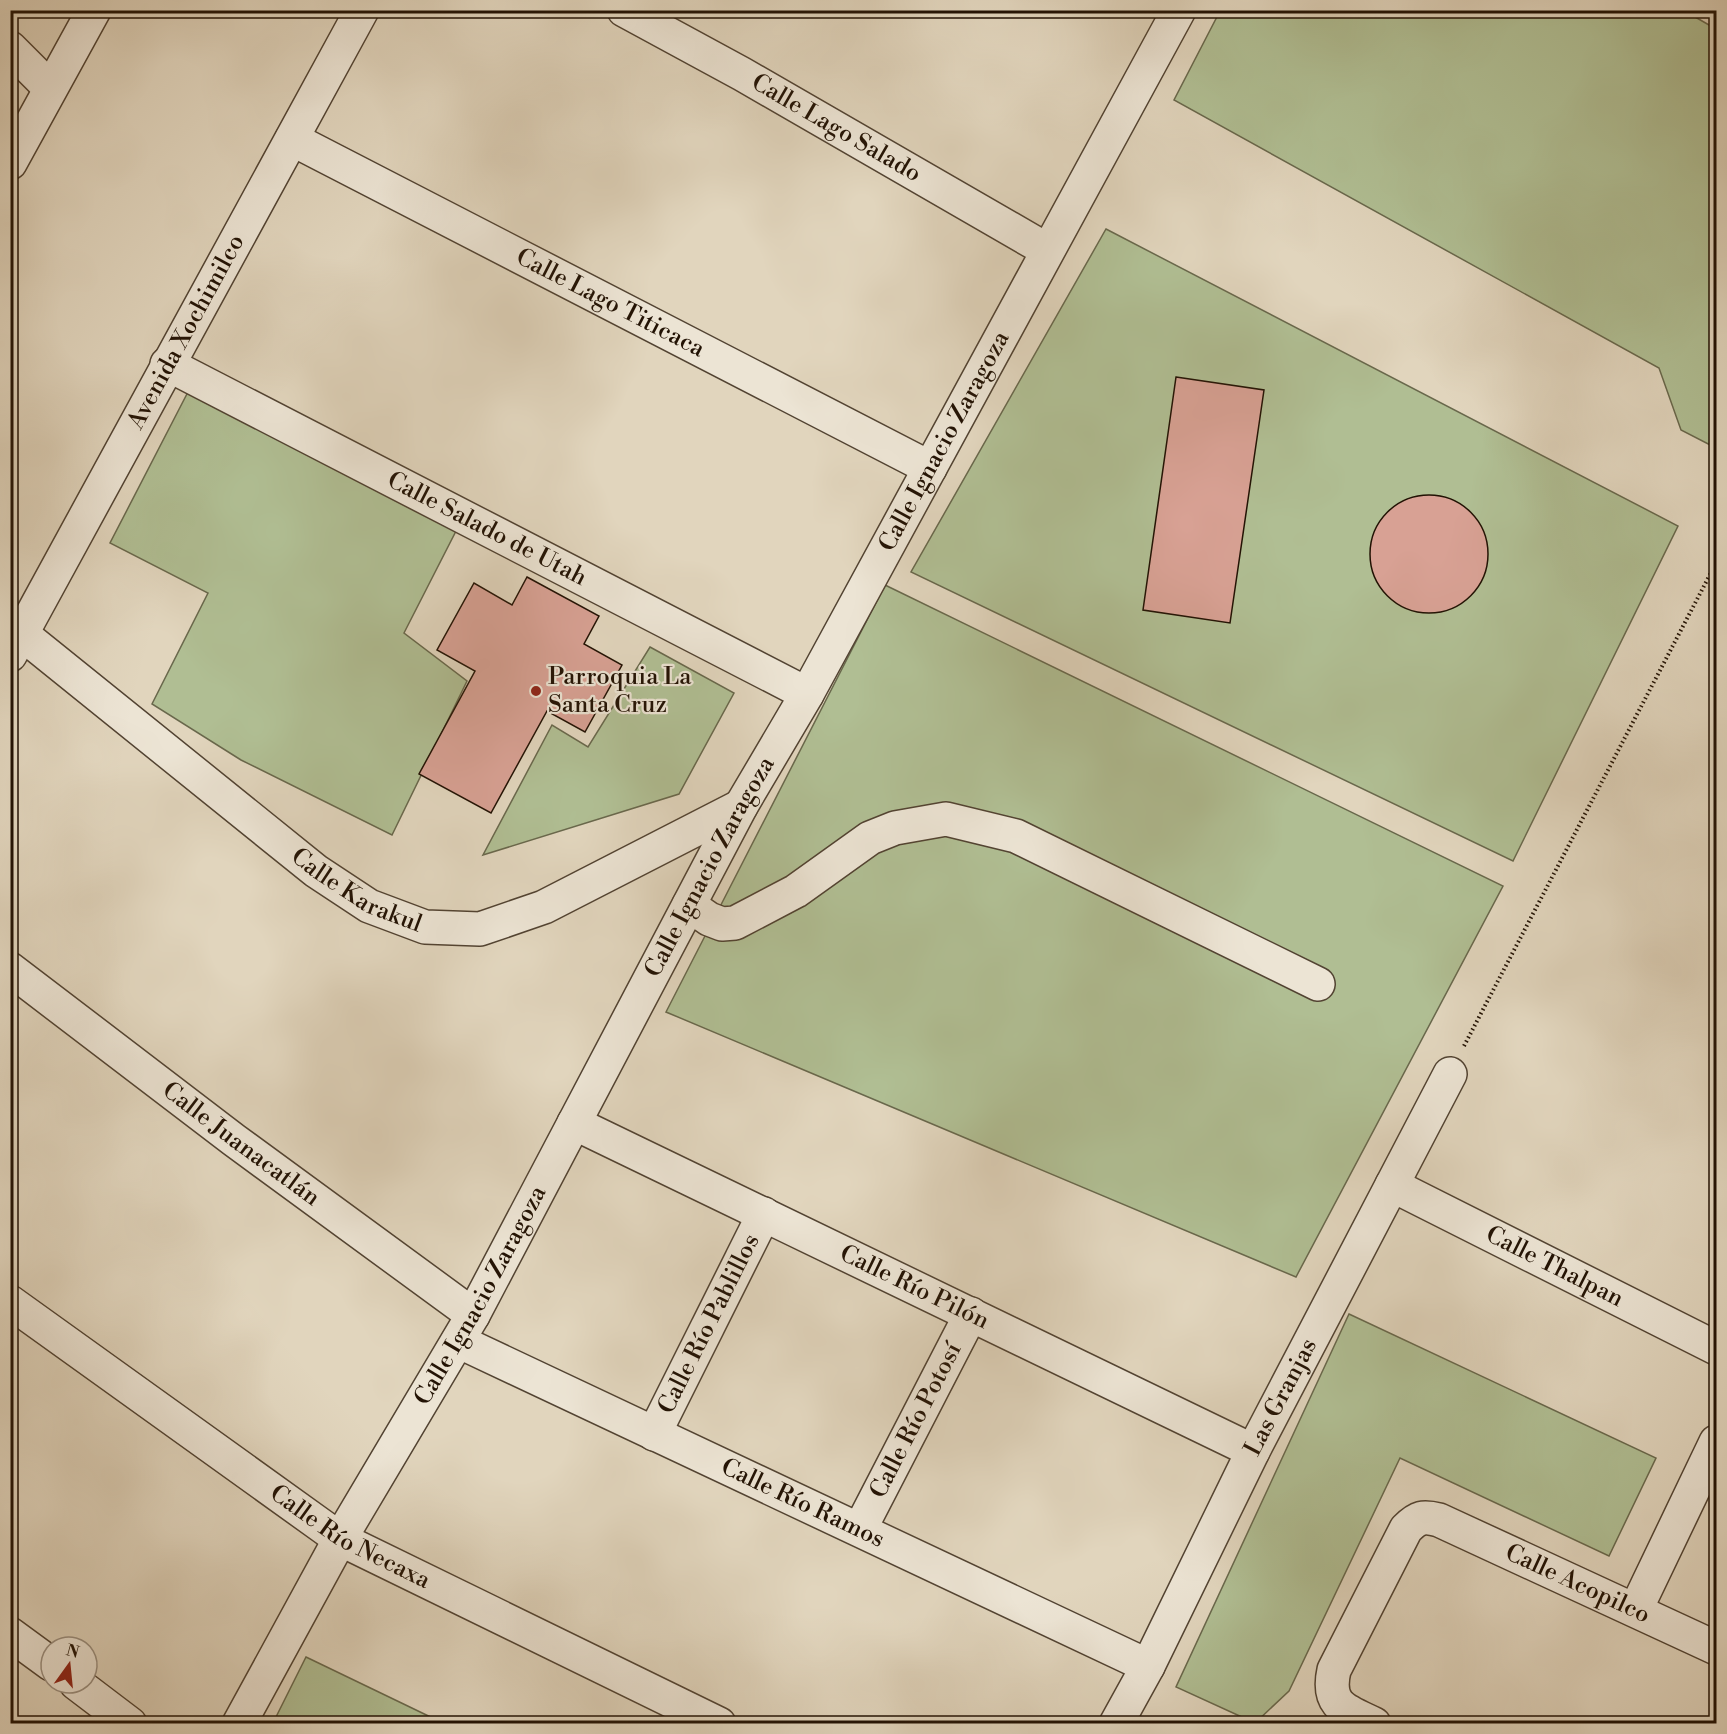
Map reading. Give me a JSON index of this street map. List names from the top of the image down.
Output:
{
  "streets": {
    "street": [
      "Calle Lago Salado",
      "Calle Lago Titicaca",
      "Avenida Xochimilco",
      "Calle Ignacio Zaragoza",
      "Calle Salado de Utah",
      "Calle Karakul",
      "Calle Juanacatlán",
      "Calle Thalpan",
      "Calle Río Pilón",
      "Calle Río Pablillos",
      "Las Granjas",
      "Calle Río Potosí",
      "Calle Río Ramos",
      "Calle Río Necaxa",
      "Calle Acopilco"
    ]
  },
  "crossings": [
    ["Calle Lago Salado", "Calle Ignacio Zaragoza"],
    ["Calle Lago Titicaca", "Avenida Xochimilco"],
    ["Calle Lago Titicaca", "Calle Ignacio Zaragoza"],
    ["Avenida Xochimilco", "Calle Salado de Utah"],
    ["Avenida Xochimilco", "Calle Karakul"],
    ["Calle Ignacio Zaragoza", "Calle Salado de Utah"],
    ["Calle Ignacio Zaragoza", "Calle Karakul"],
    ["Calle Ignacio Zaragoza", "Calle Juanacatlán"],
    ["Calle Ignacio Zaragoza", "Calle Río Pilón"],
    ["Calle Ignacio Zaragoza", "Calle Río Ramos"],
    ["Calle Ignacio Zaragoza", "Calle Río Necaxa"],
    ["Calle Juanacatlán", "Calle Río Ramos"],
    ["Calle Thalpan", "Las Granjas"],
    ["Calle Río Pilón", "Calle Río Pablillos"],
    ["Calle Río Pilón", "Las Granjas"],
    ["Calle Río Pilón", "Calle Río Potosí"],
    ["Calle Río Pablillos", "Calle Río Ramos"],
    ["Las Granjas", "Calle Río Ramos"],
    ["Calle Río Potosí", "Calle Río Ramos"]
  ],
  "places": ["Parroquia La Santa Cruz"],
  "north": "top"
}
